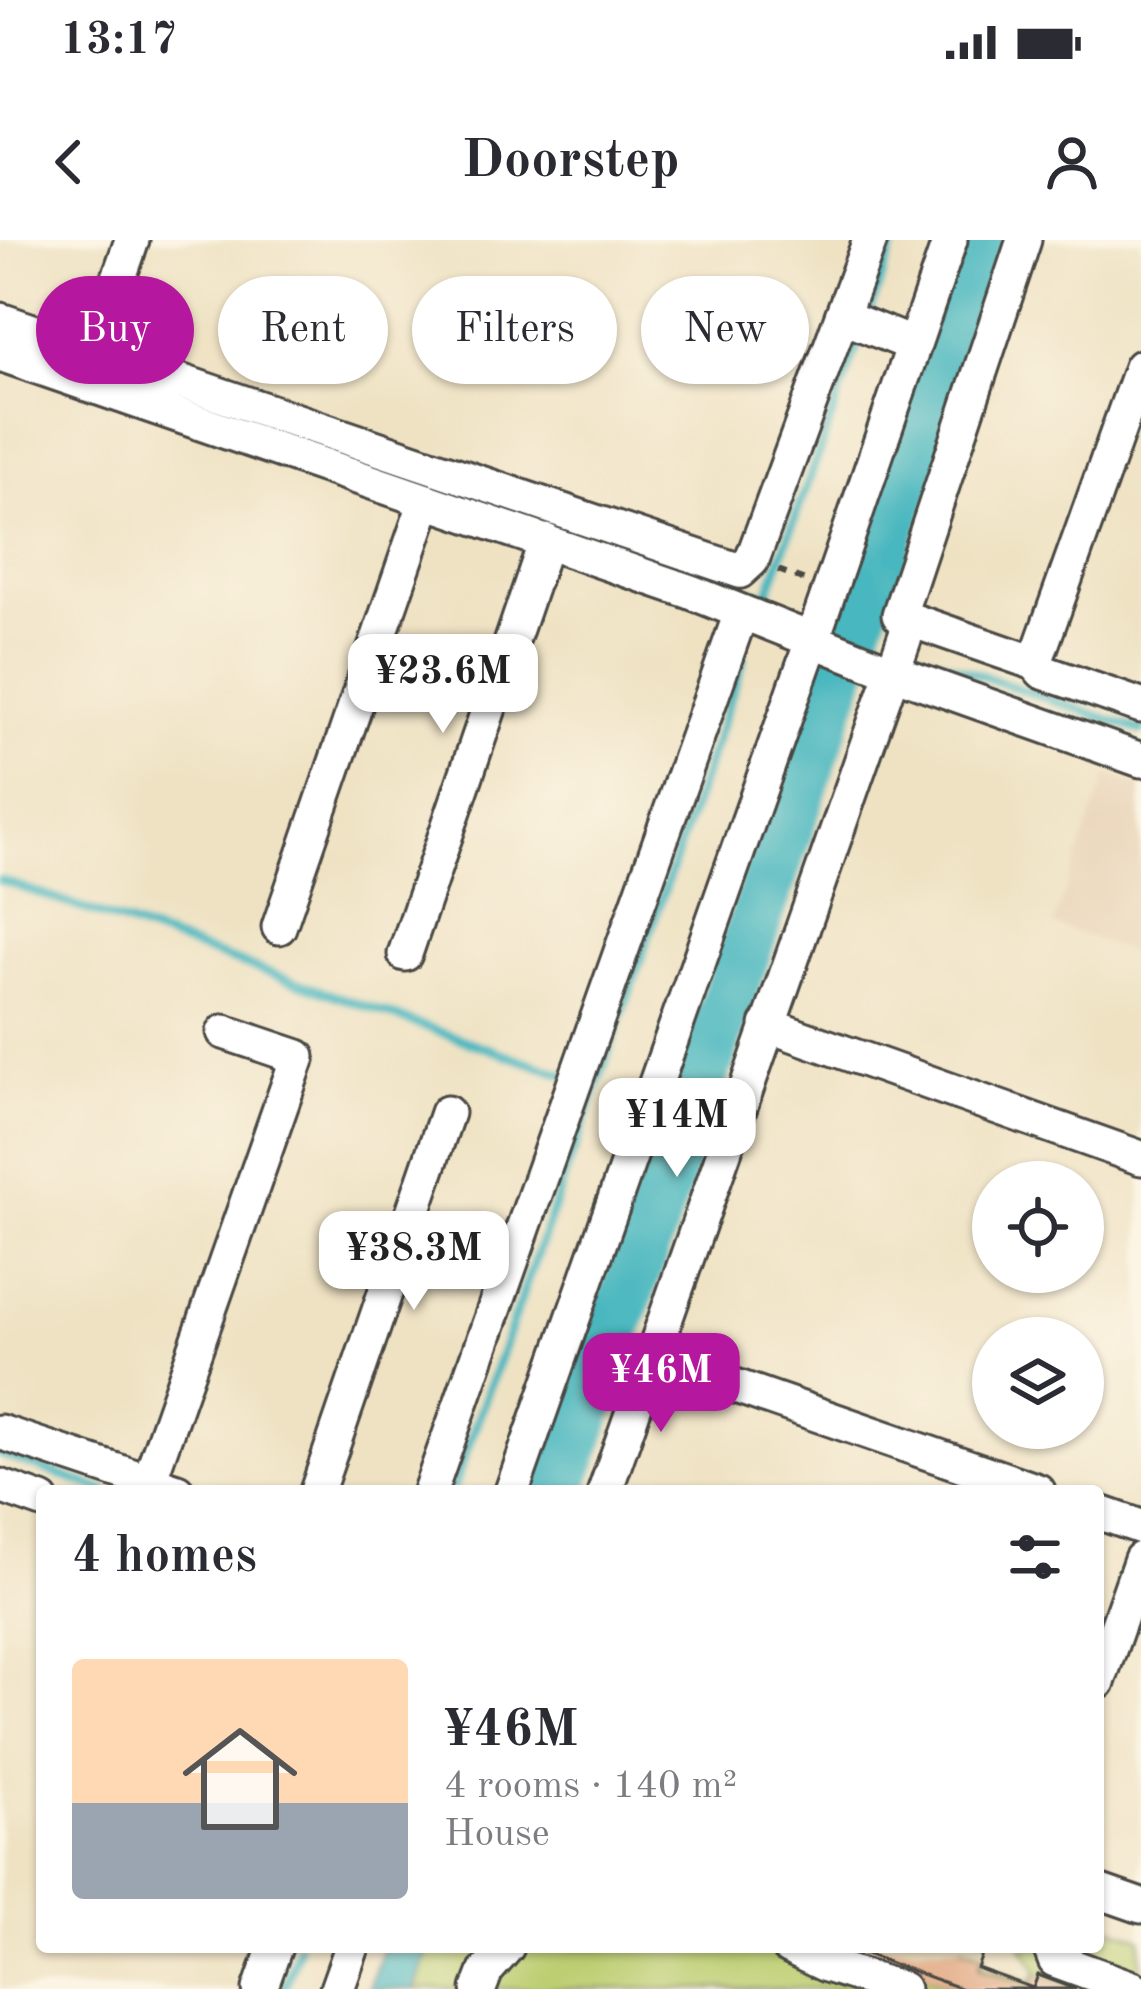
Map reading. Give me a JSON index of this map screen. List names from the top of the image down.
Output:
{
  "page": {
    "status": "13:17",
    "header": "Doorstep",
    "chip": [
      "Buy",
      "Rent",
      "Filters",
      "New"
    ],
    "price": [
      "¥23.6M",
      "¥14M",
      "¥38.3M",
      "¥46M"
    ],
    "heading": "4 homes",
    "list": [
      {
        "name": "¥46M",
        "note": "4 rooms · 140 m² · House"
      }
    ]
  }
}
